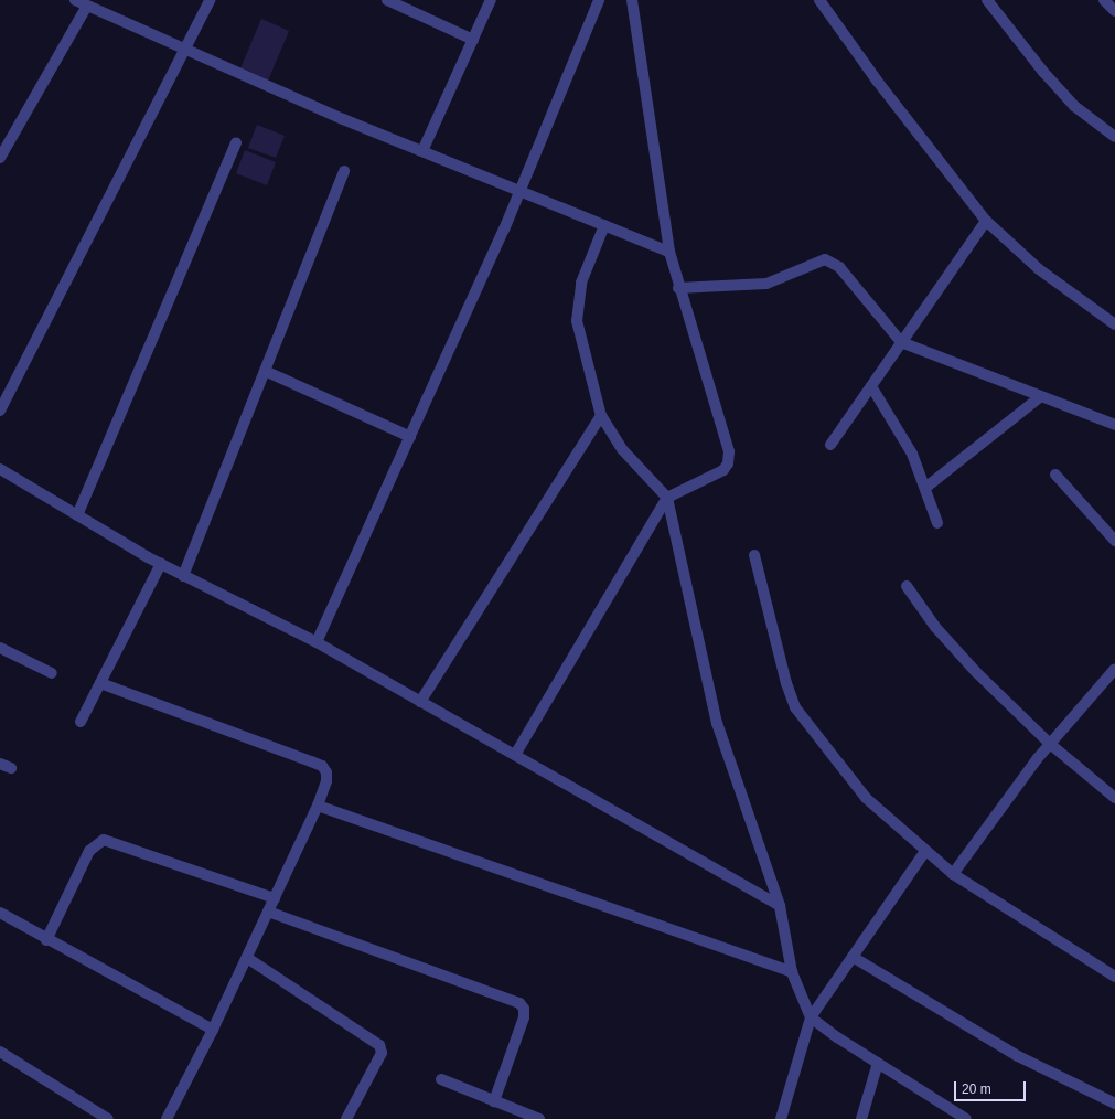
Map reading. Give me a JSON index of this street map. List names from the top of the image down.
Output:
{
  "scale_bar": "20 m"
}
